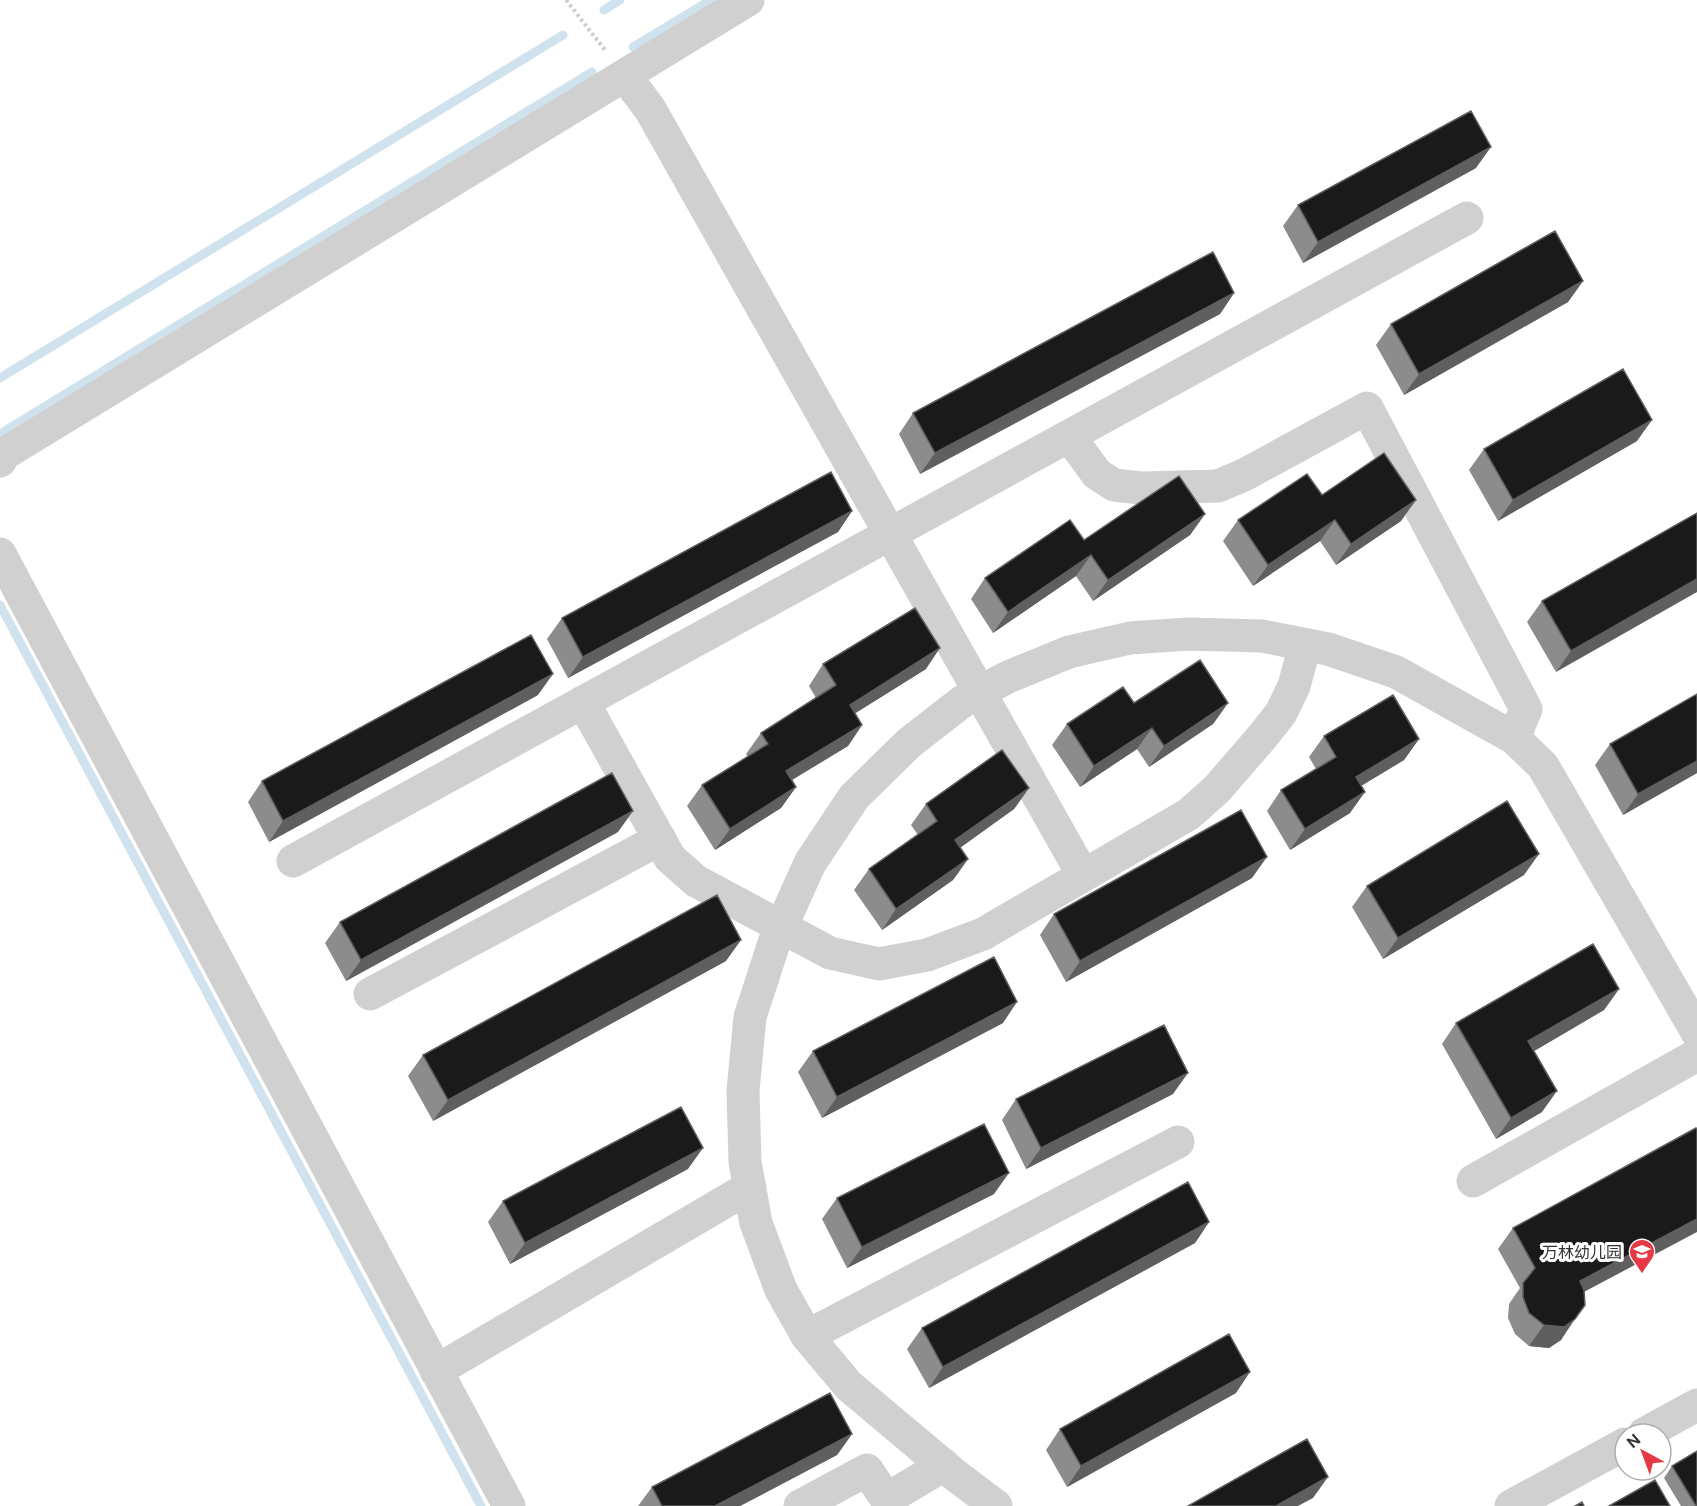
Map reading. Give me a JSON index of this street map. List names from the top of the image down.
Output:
{
  "places": {
    "school or university": ["万林幼儿园"]
  },
  "north": "top left"
}
